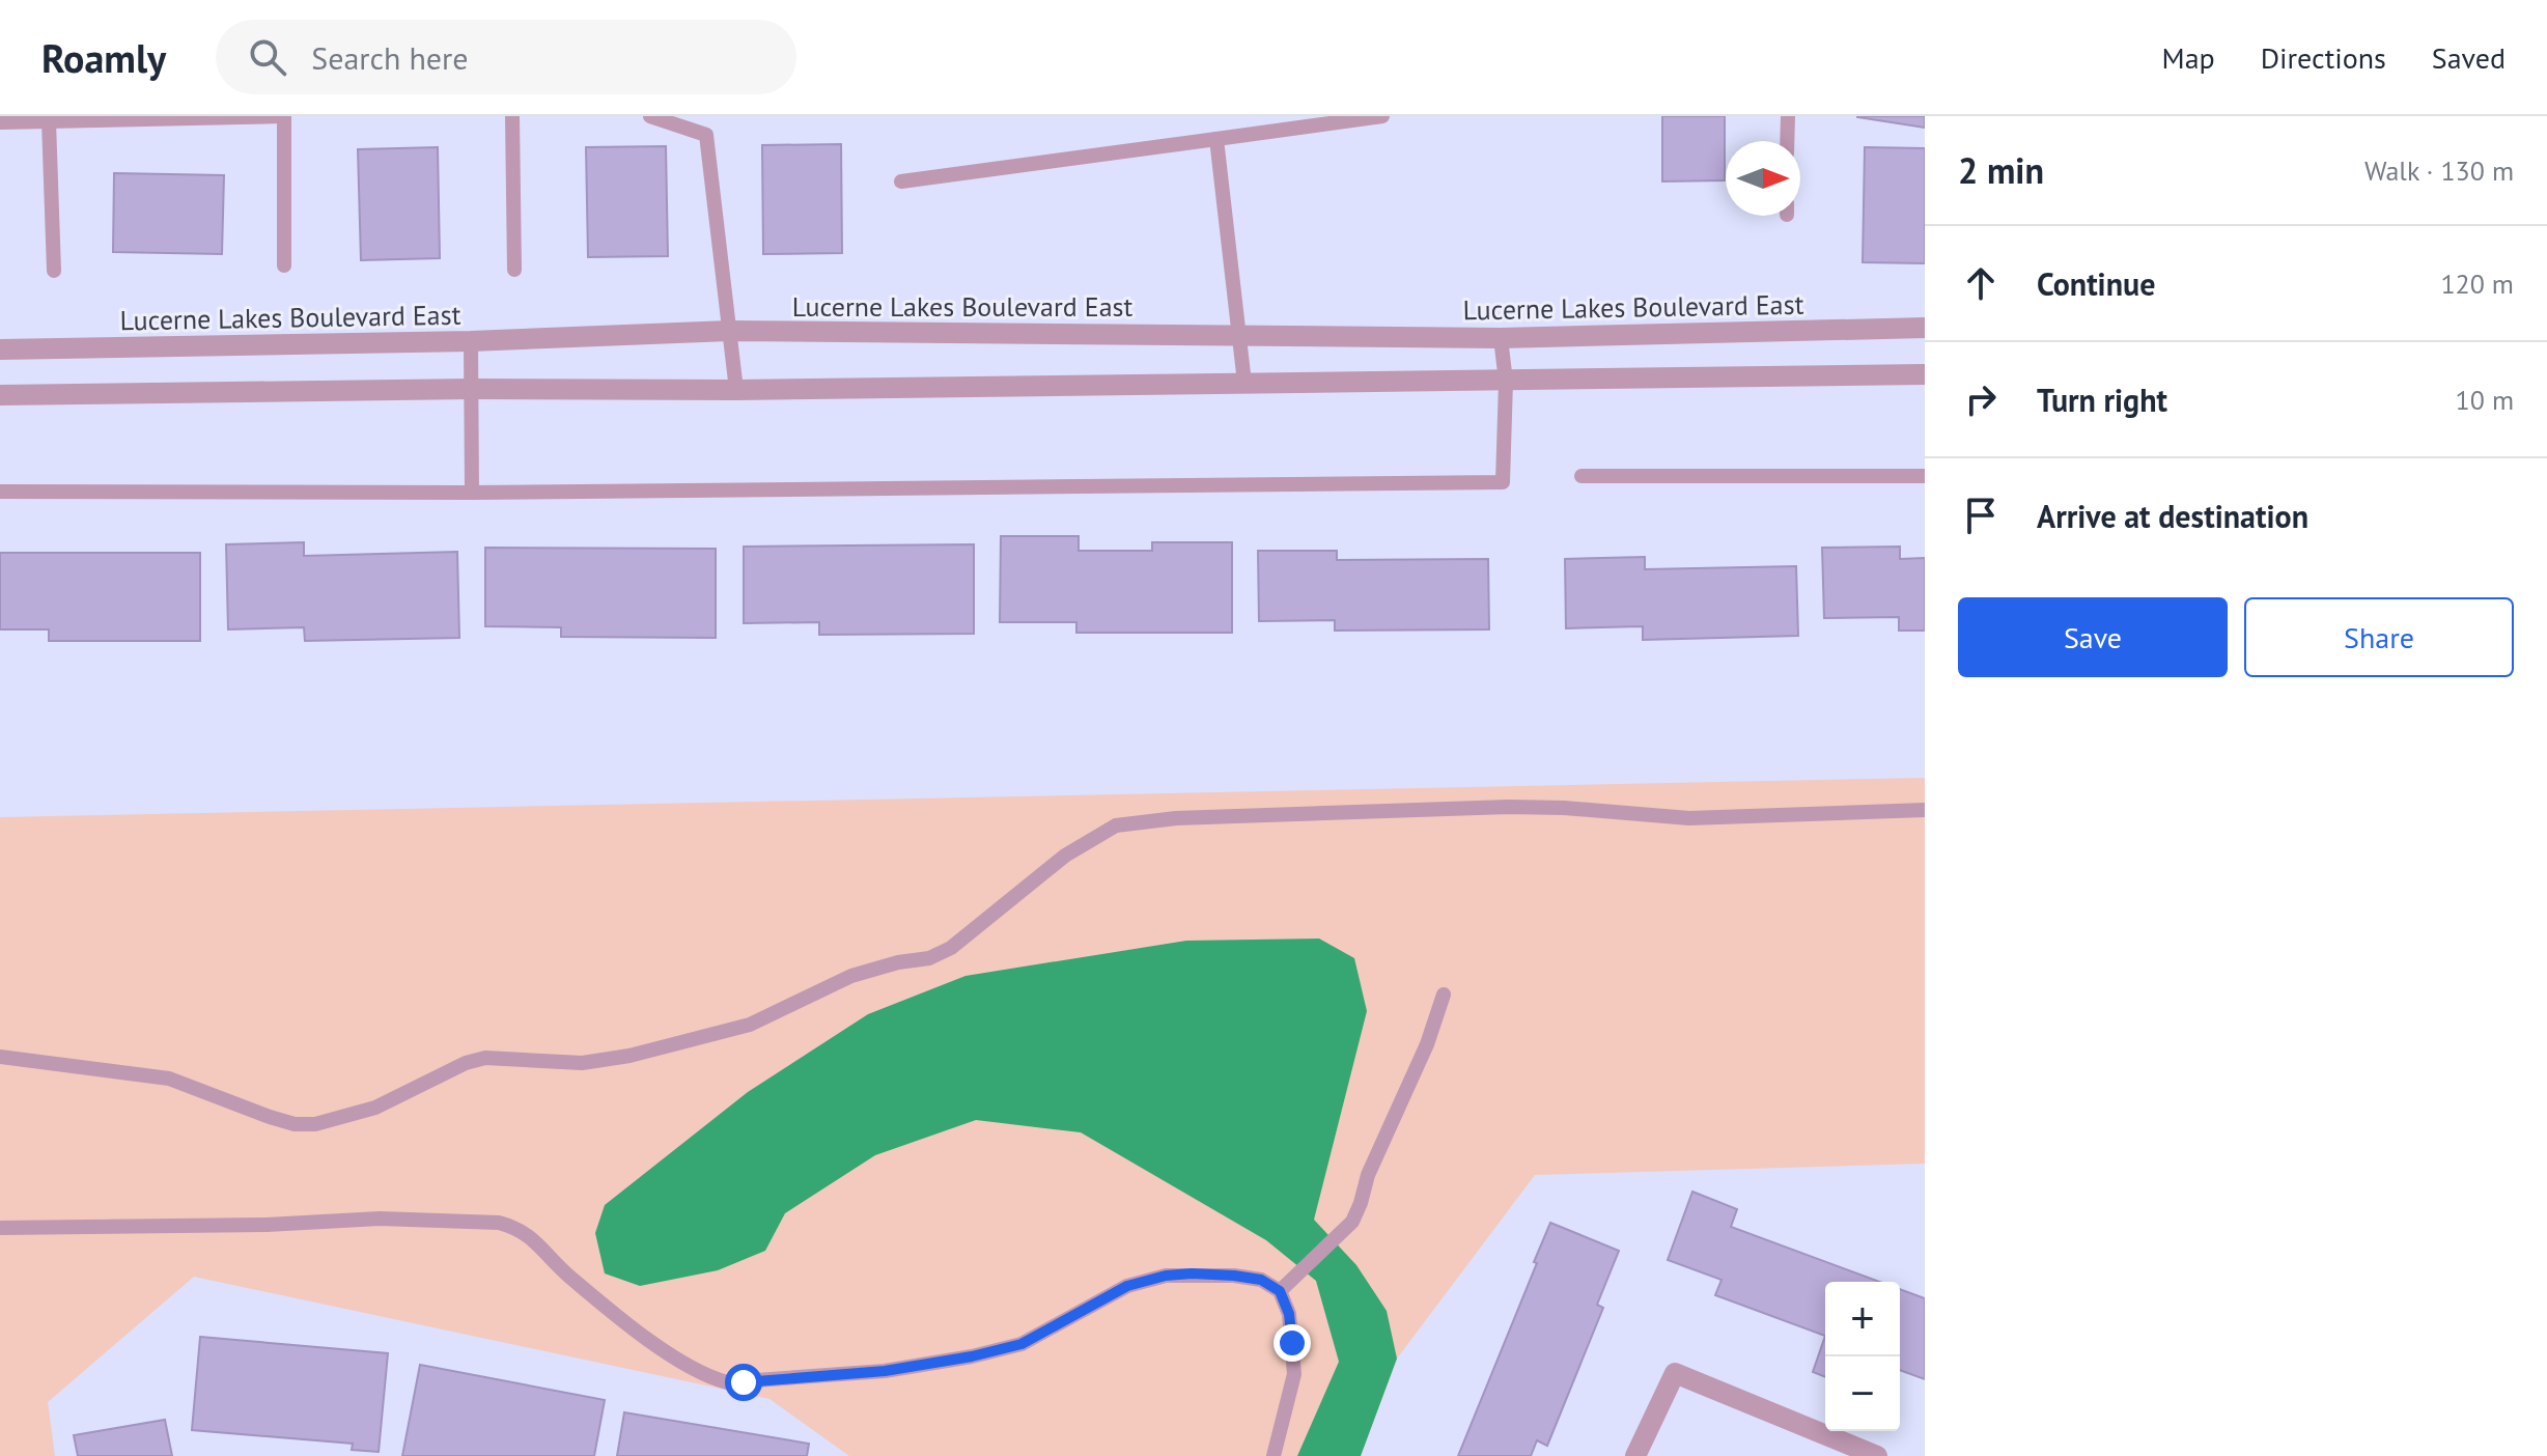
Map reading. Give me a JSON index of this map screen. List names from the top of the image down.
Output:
{
  "streets": {
    "street": ["Lucerne Lakes Boulevard East"]
  },
  "north": "right",
  "page": {
    "header": "Roamly",
    "search": "Search here",
    "nav": ["Map", "Directions", "Saved"],
    "heading": ["2 min", "Walk · 130 m"],
    "list": [
      ["Continue", "120 m"],
      ["Turn right", "10 m"],
      "Arrive at destination"
    ],
    "buttons": ["Save", "Share"],
    "map_buttons": ["+", "−"]
  }
}
